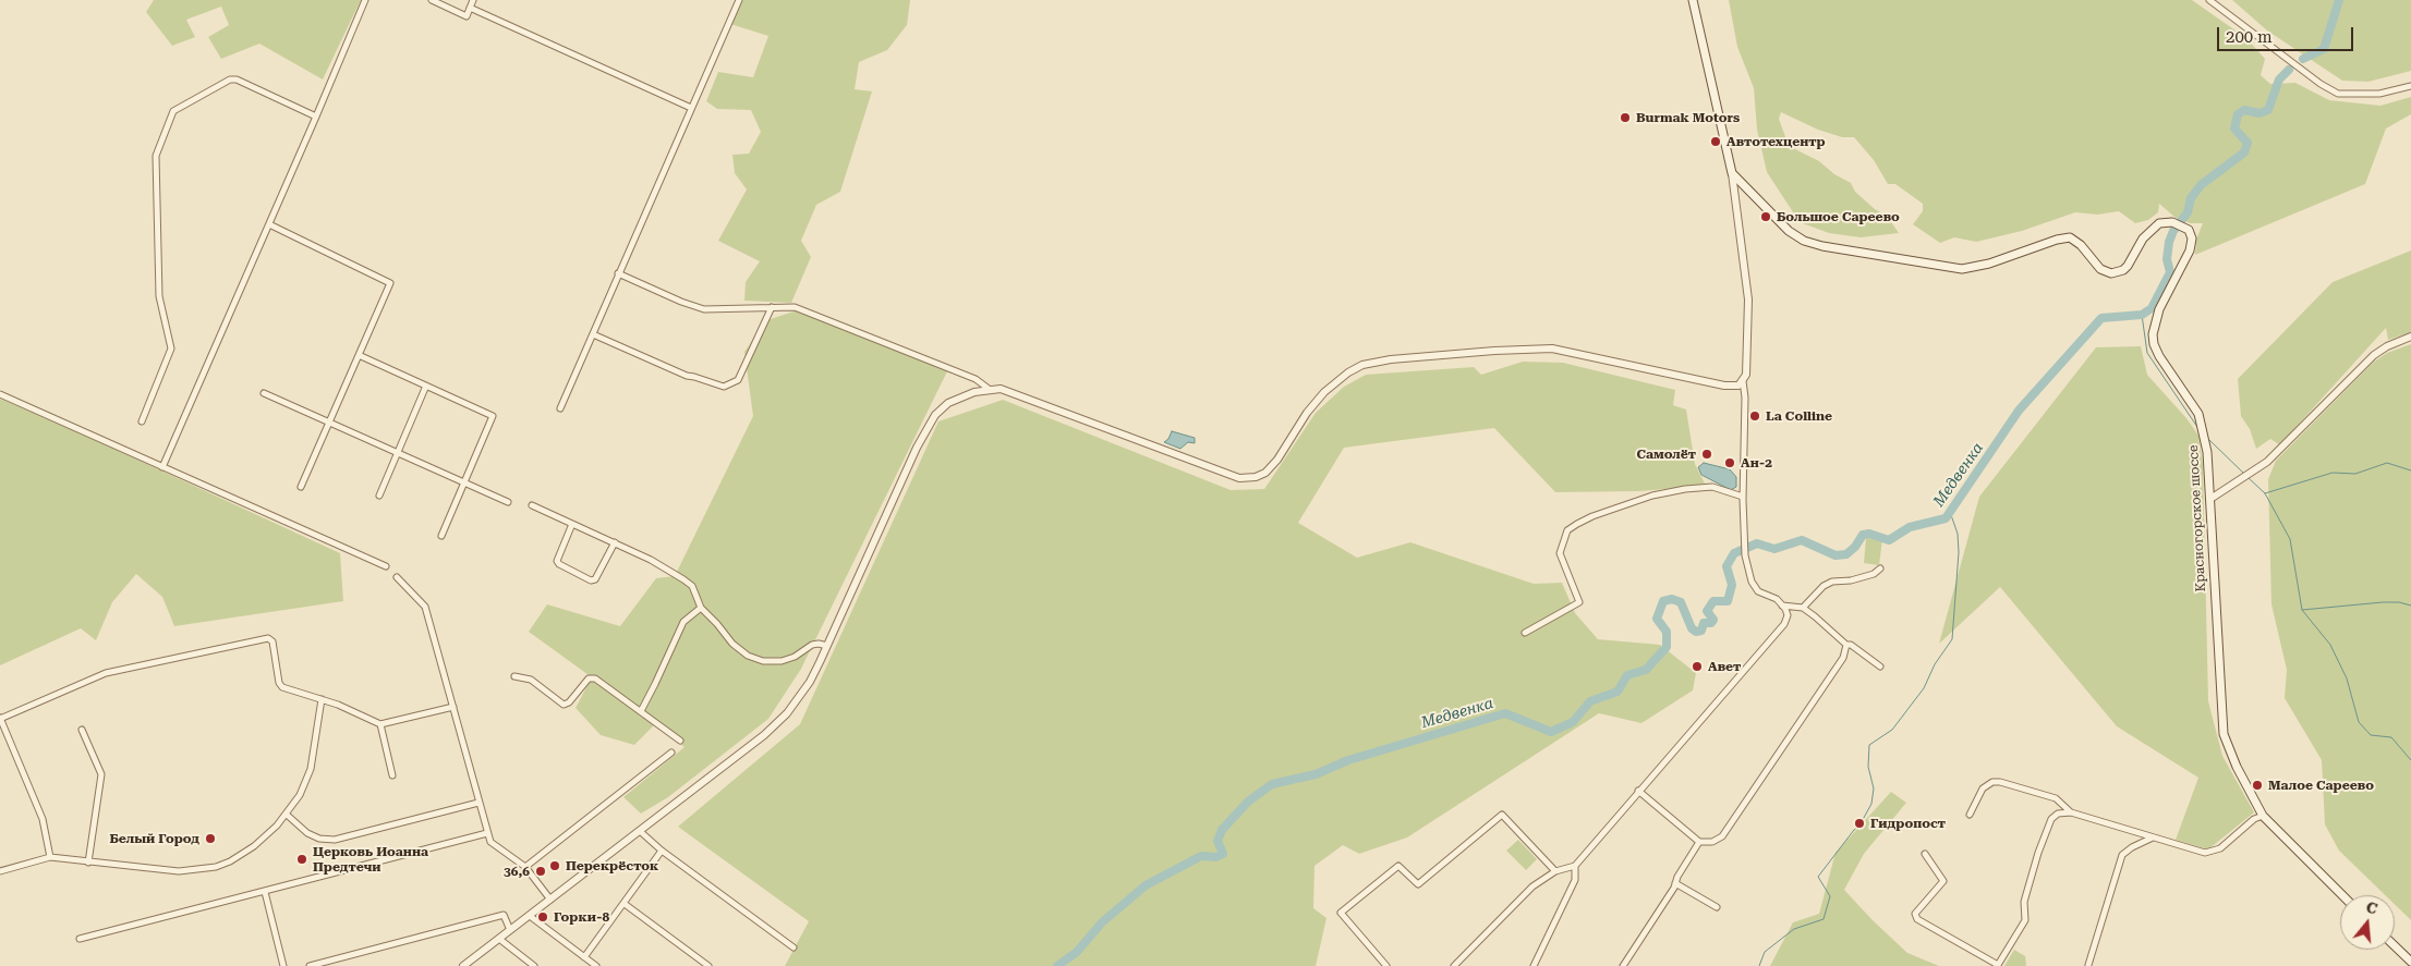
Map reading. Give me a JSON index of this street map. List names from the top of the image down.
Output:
{
  "streets": {
    "main road": ["Красногорское шоссе"]
  },
  "water": ["Медвенка"],
  "places": [
    "Burmak Motors",
    "Автотехцентр",
    "Большое Сареево",
    "La Colline",
    "Самолёт",
    "Ан-2",
    "Авет",
    "Малое Сареево",
    "Гидропост",
    "Белый Город",
    "Церковь Иоанна Предтечи",
    "Перекрёсток",
    "36,6",
    "Горки-8"
  ],
  "scale_bar": "200 m",
  "north": "top"
}
